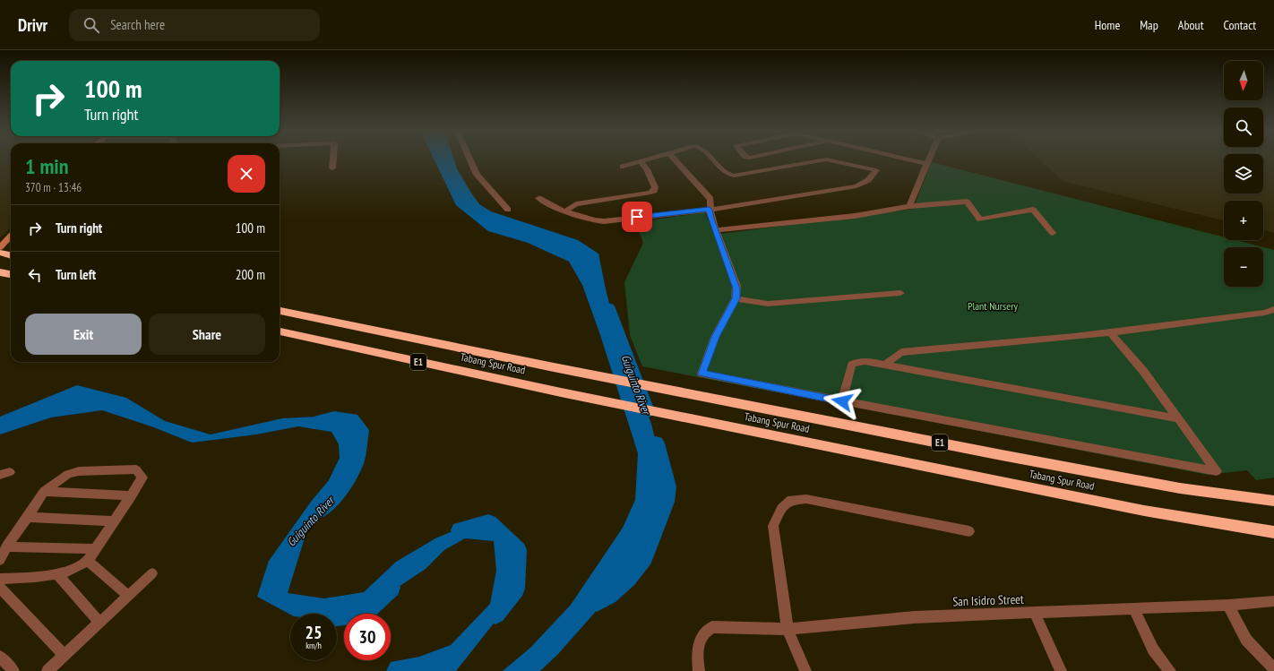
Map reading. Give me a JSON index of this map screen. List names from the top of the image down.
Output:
{
  "streets": {
    "highway": ["E1", "Tabang Spur Road"],
    "street": ["San Isidro Street"]
  },
  "water": ["Guiguinto River"],
  "parks": ["Plant Nursery"],
  "north": "bottom",
  "page": {
    "header": "Drivr",
    "search": "Search here",
    "nav": [
      "Home",
      "Map",
      "About",
      "Contact"
    ],
    "map_buttons": ["+", "−"],
    "turn": ["100 m", "Turn right"],
    "heading": ["1 min", "370 m · 13:46"],
    "list": [
      {
        "name": "Turn right",
        "value": "100 m"
      },
      {
        "name": "Turn left",
        "value": "200 m"
      }
    ],
    "buttons": ["Exit", "Share"],
    "speed": "25 km/h",
    "limit": "30"
  }
}
